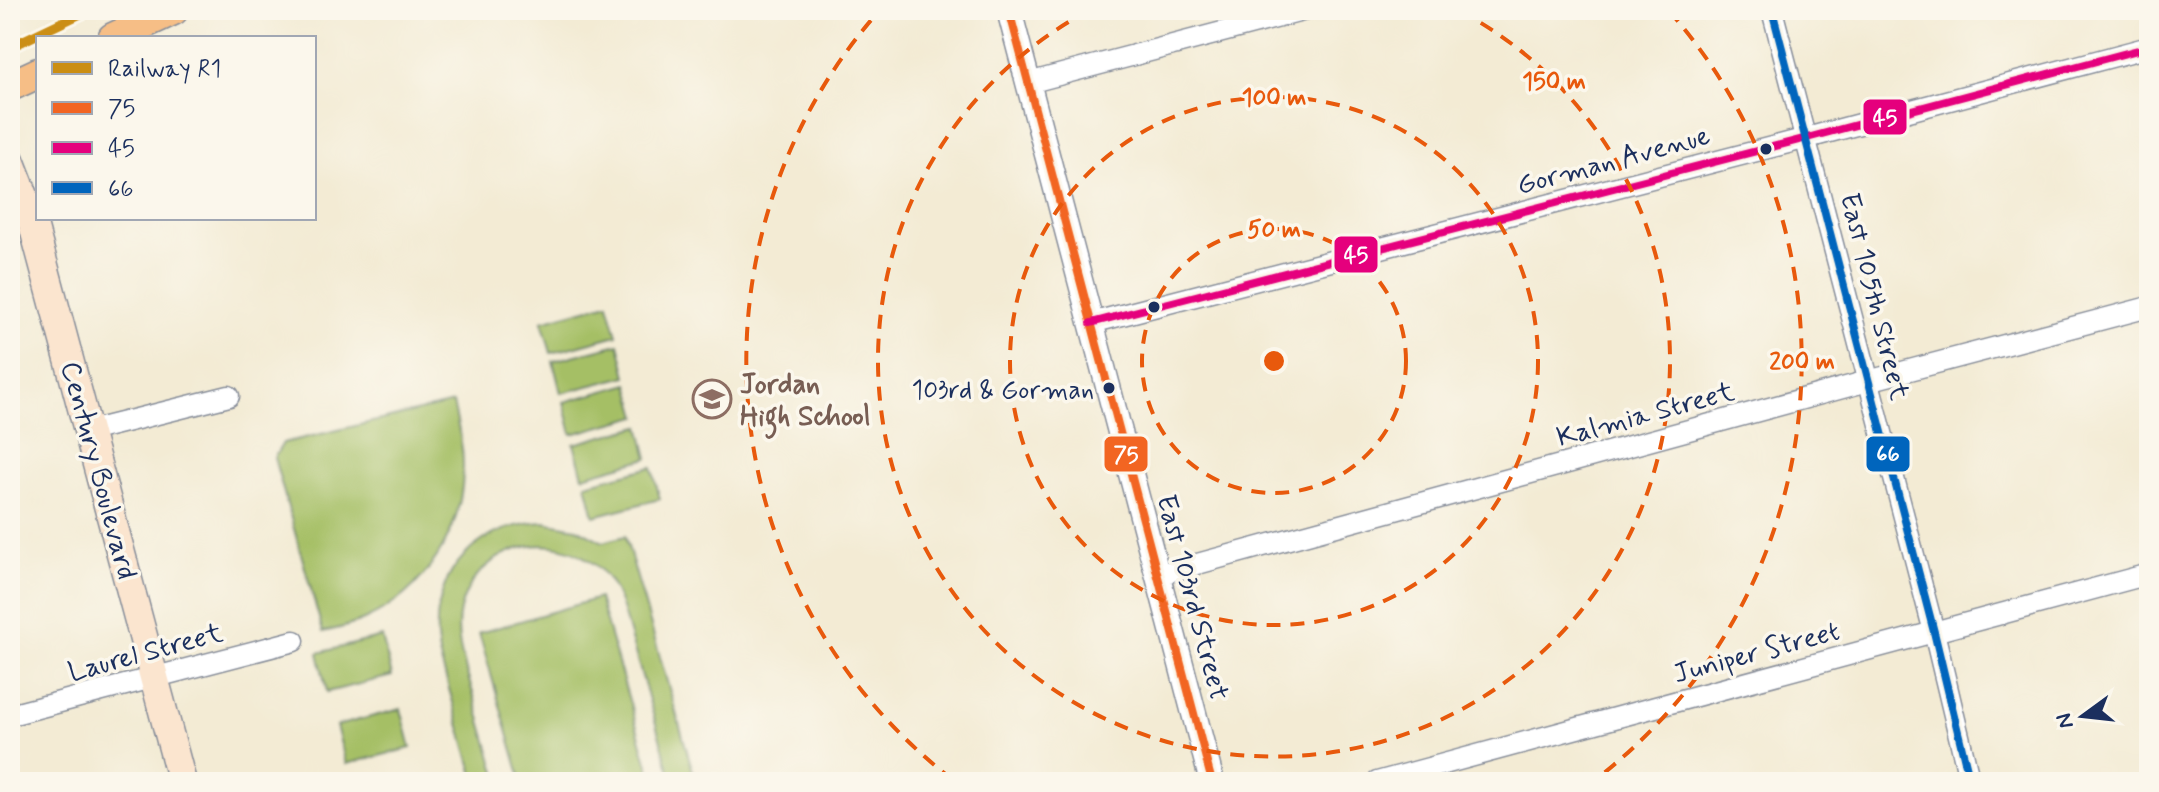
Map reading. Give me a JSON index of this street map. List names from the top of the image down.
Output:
{
  "streets": {
    "main road": ["Century Boulevard"],
    "street": [
      "Gorman Avenue",
      "East 105th Street",
      "Kalmia Street",
      "East 103rd Street",
      "Laurel Street",
      "Juniper Street"
    ]
  },
  "crossings": [
    ["Gorman Avenue", "East 105th Street"],
    ["Gorman Avenue", "East 103rd Street"],
    ["East 105th Street", "Kalmia Street"],
    ["East 105th Street", "Juniper Street"],
    ["Kalmia Street", "East 103rd Street"],
    ["Century Boulevard", "Laurel Street"]
  ],
  "places": {
    "other": ["103rd & Gorman"],
    "school or university": ["Jordan High School"]
  },
  "lines": [
    "rail line R1",
    "transit line 75",
    "transit line 66",
    "transit line 45"
  ],
  "legend": [
    "Railway R1",
    "75",
    "45",
    "66"
  ],
  "north": "left",
  "rings": [
    "150 m",
    "100 m",
    "50 m",
    "200 m"
  ]
}
